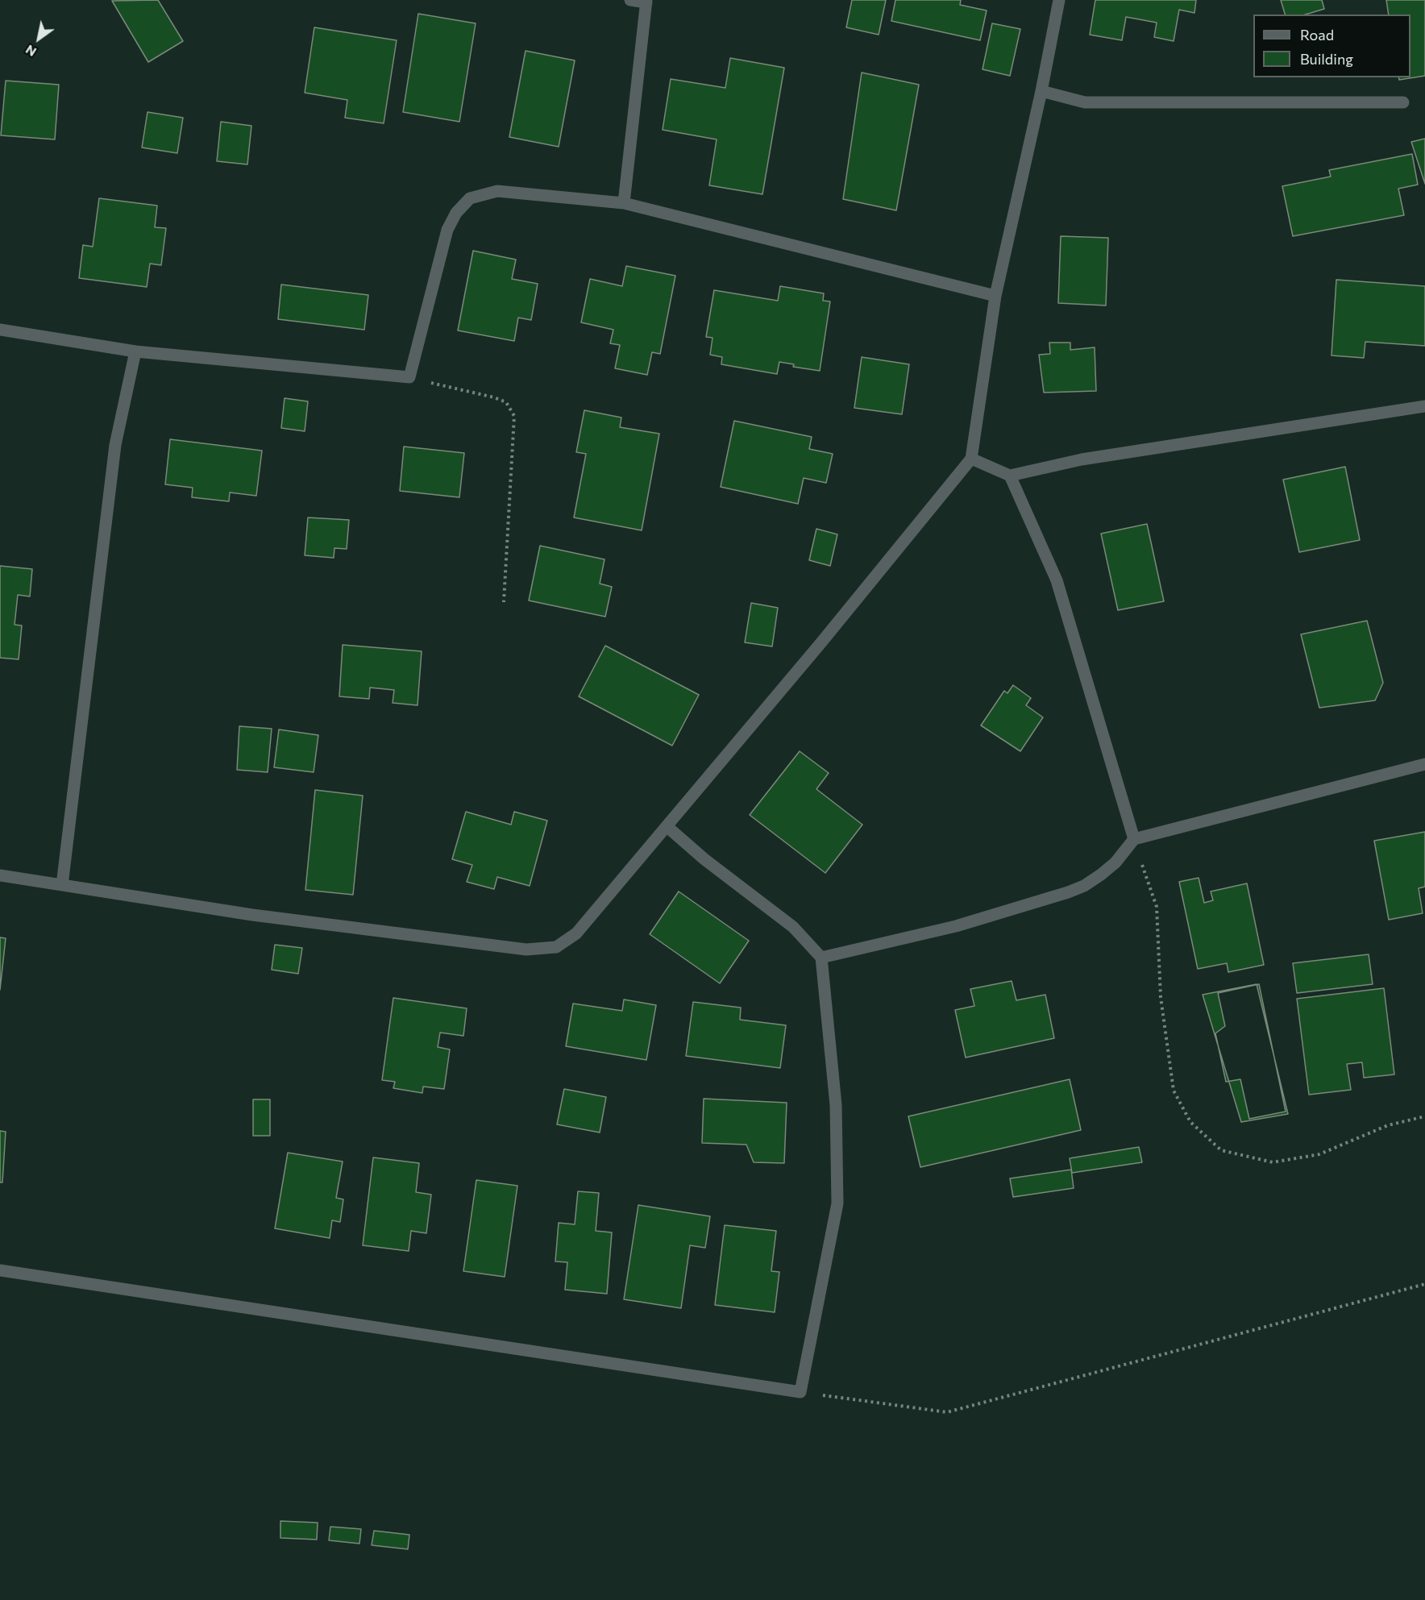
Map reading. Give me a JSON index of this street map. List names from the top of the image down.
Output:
{
  "legend": ["Road", "Building"],
  "north": "bottom left"
}
